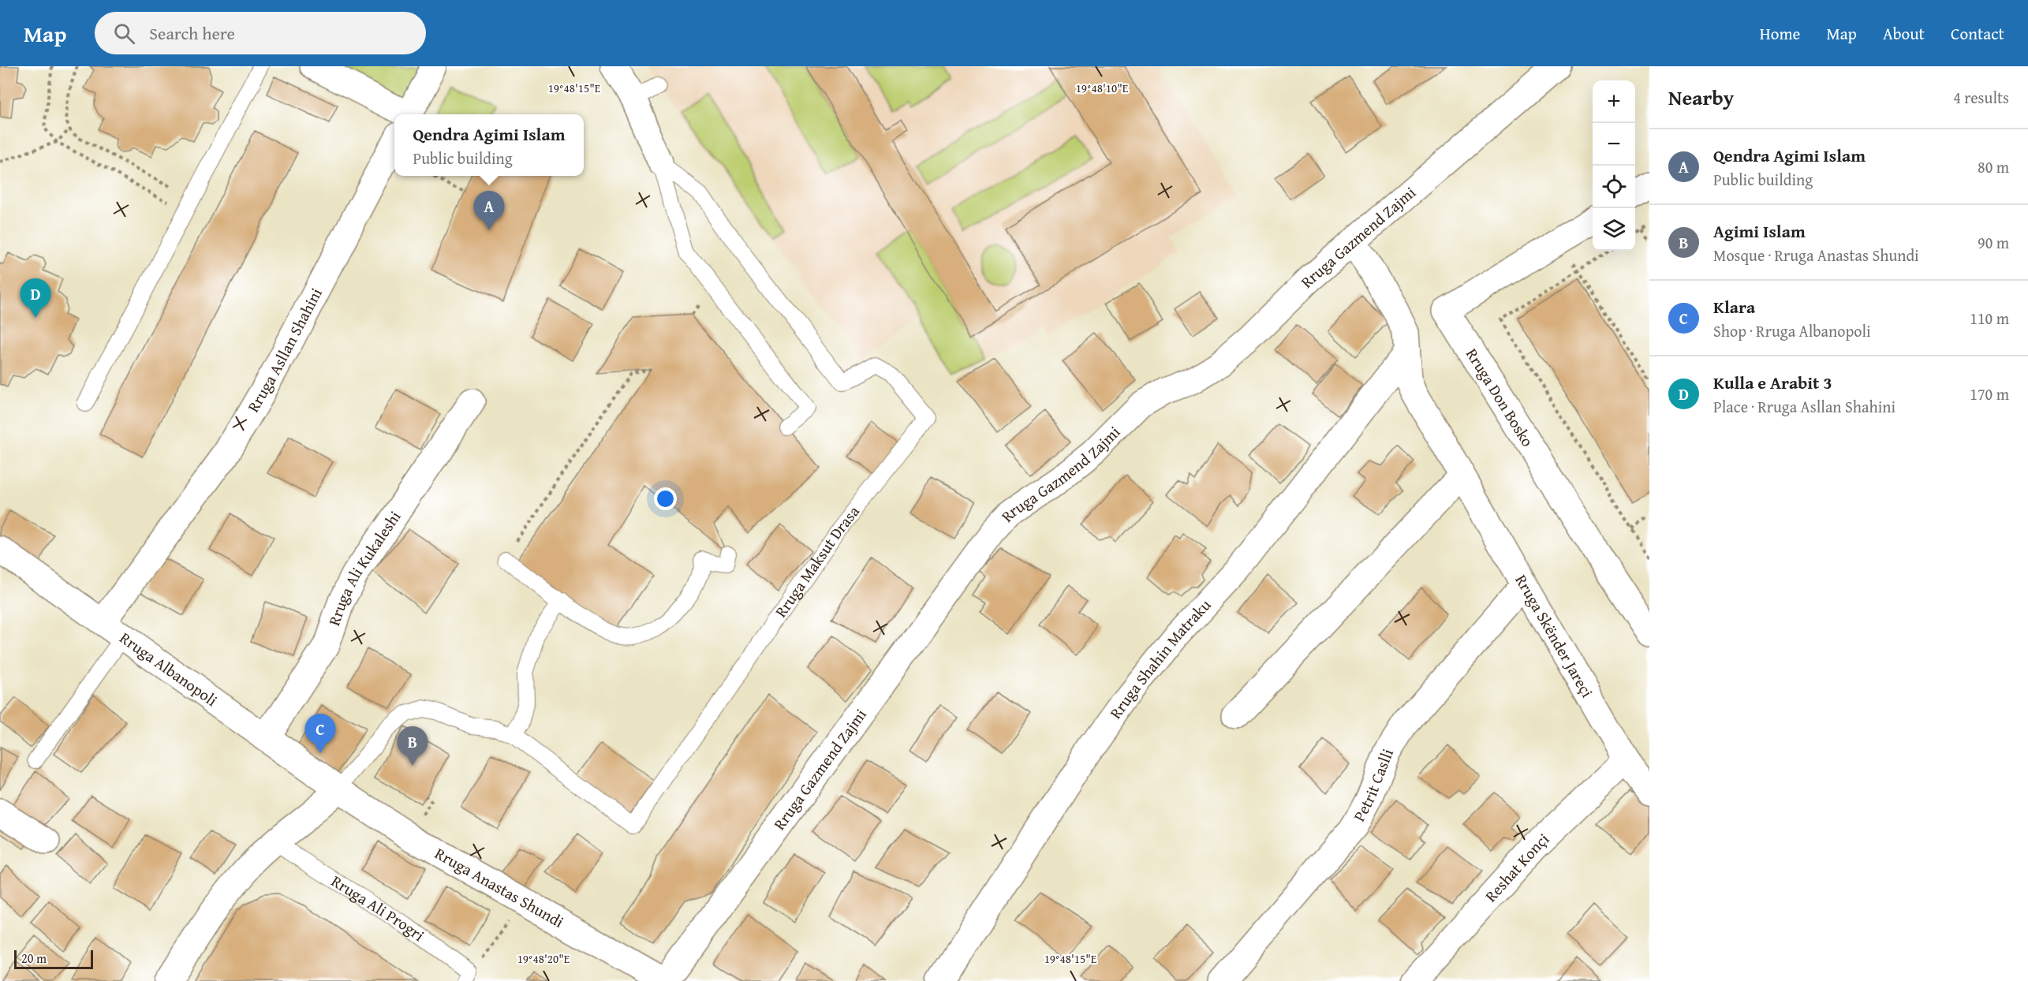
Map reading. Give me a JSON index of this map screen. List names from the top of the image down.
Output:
{
  "streets": {
    "street": [
      "Rruga Gazmend Zajmi",
      "Rruga Asllan Shahini",
      "Rruga Don Bosko",
      "Rruga Maksut Drasa",
      "Rruga Ali Kukaleshi",
      "Rruga Skënder Jareçi",
      "Rruga Shahin Matraku",
      "Rruga Albanopoli",
      "Petrit Caslli",
      "Reshat Konçi",
      "Rruga Anastas Shundi"
    ],
    "lane": ["Rruga Ali Progri"]
  },
  "crossings": [
    ["Rruga Gazmend Zajmi", "Rruga Skënder Jareçi"],
    ["Rruga Gazmend Zajmi", "Rruga Anastas Shundi"],
    ["Rruga Asllan Shahini", "Rruga Albanopoli"],
    ["Rruga Maksut Drasa", "Rruga Albanopoli"],
    ["Rruga Maksut Drasa", "Rruga Anastas Shundi"],
    ["Rruga Ali Kukaleshi", "Rruga Albanopoli"],
    ["Rruga Skënder Jareçi", "Rruga Shahin Matraku"],
    ["Rruga Skënder Jareçi", "Petrit Caslli"],
    ["Rruga Skënder Jareçi", "Reshat Konçi"],
    ["Rruga Albanopoli", "Rruga Anastas Shundi"]
  ],
  "scale_bar": "20 m",
  "page": {
    "header": "Map",
    "search": "Search here",
    "nav": [
      "Home",
      "Map",
      "About",
      "Contact"
    ],
    "heading": ["Nearby", "4 results"],
    "map_buttons": ["+", "−"],
    "popup": ["Qendra Agimi Islam", "Public building"],
    "list": [
      {
        "mark": "A",
        "name": "Qendra Agimi Islam",
        "note": "Public building",
        "value": "80 m"
      },
      {
        "mark": "B",
        "name": "Agimi Islam",
        "note": "Mosque · Rruga Anastas Shundi",
        "value": "90 m"
      },
      {
        "mark": "C",
        "name": "Klara",
        "note": "Shop · Rruga Albanopoli",
        "value": "110 m"
      },
      {
        "mark": "D",
        "name": "Kulla e Arabit 3",
        "note": "Place · Rruga Asllan Shahini",
        "value": "170 m"
      }
    ],
    "pins": [
      "A",
      "D",
      "C",
      "B"
    ],
    "scale": "20 m"
  },
  "coordinates": ["19°48'15\"E", "19°48'10\"E", "19°48'20\"E"]
}
